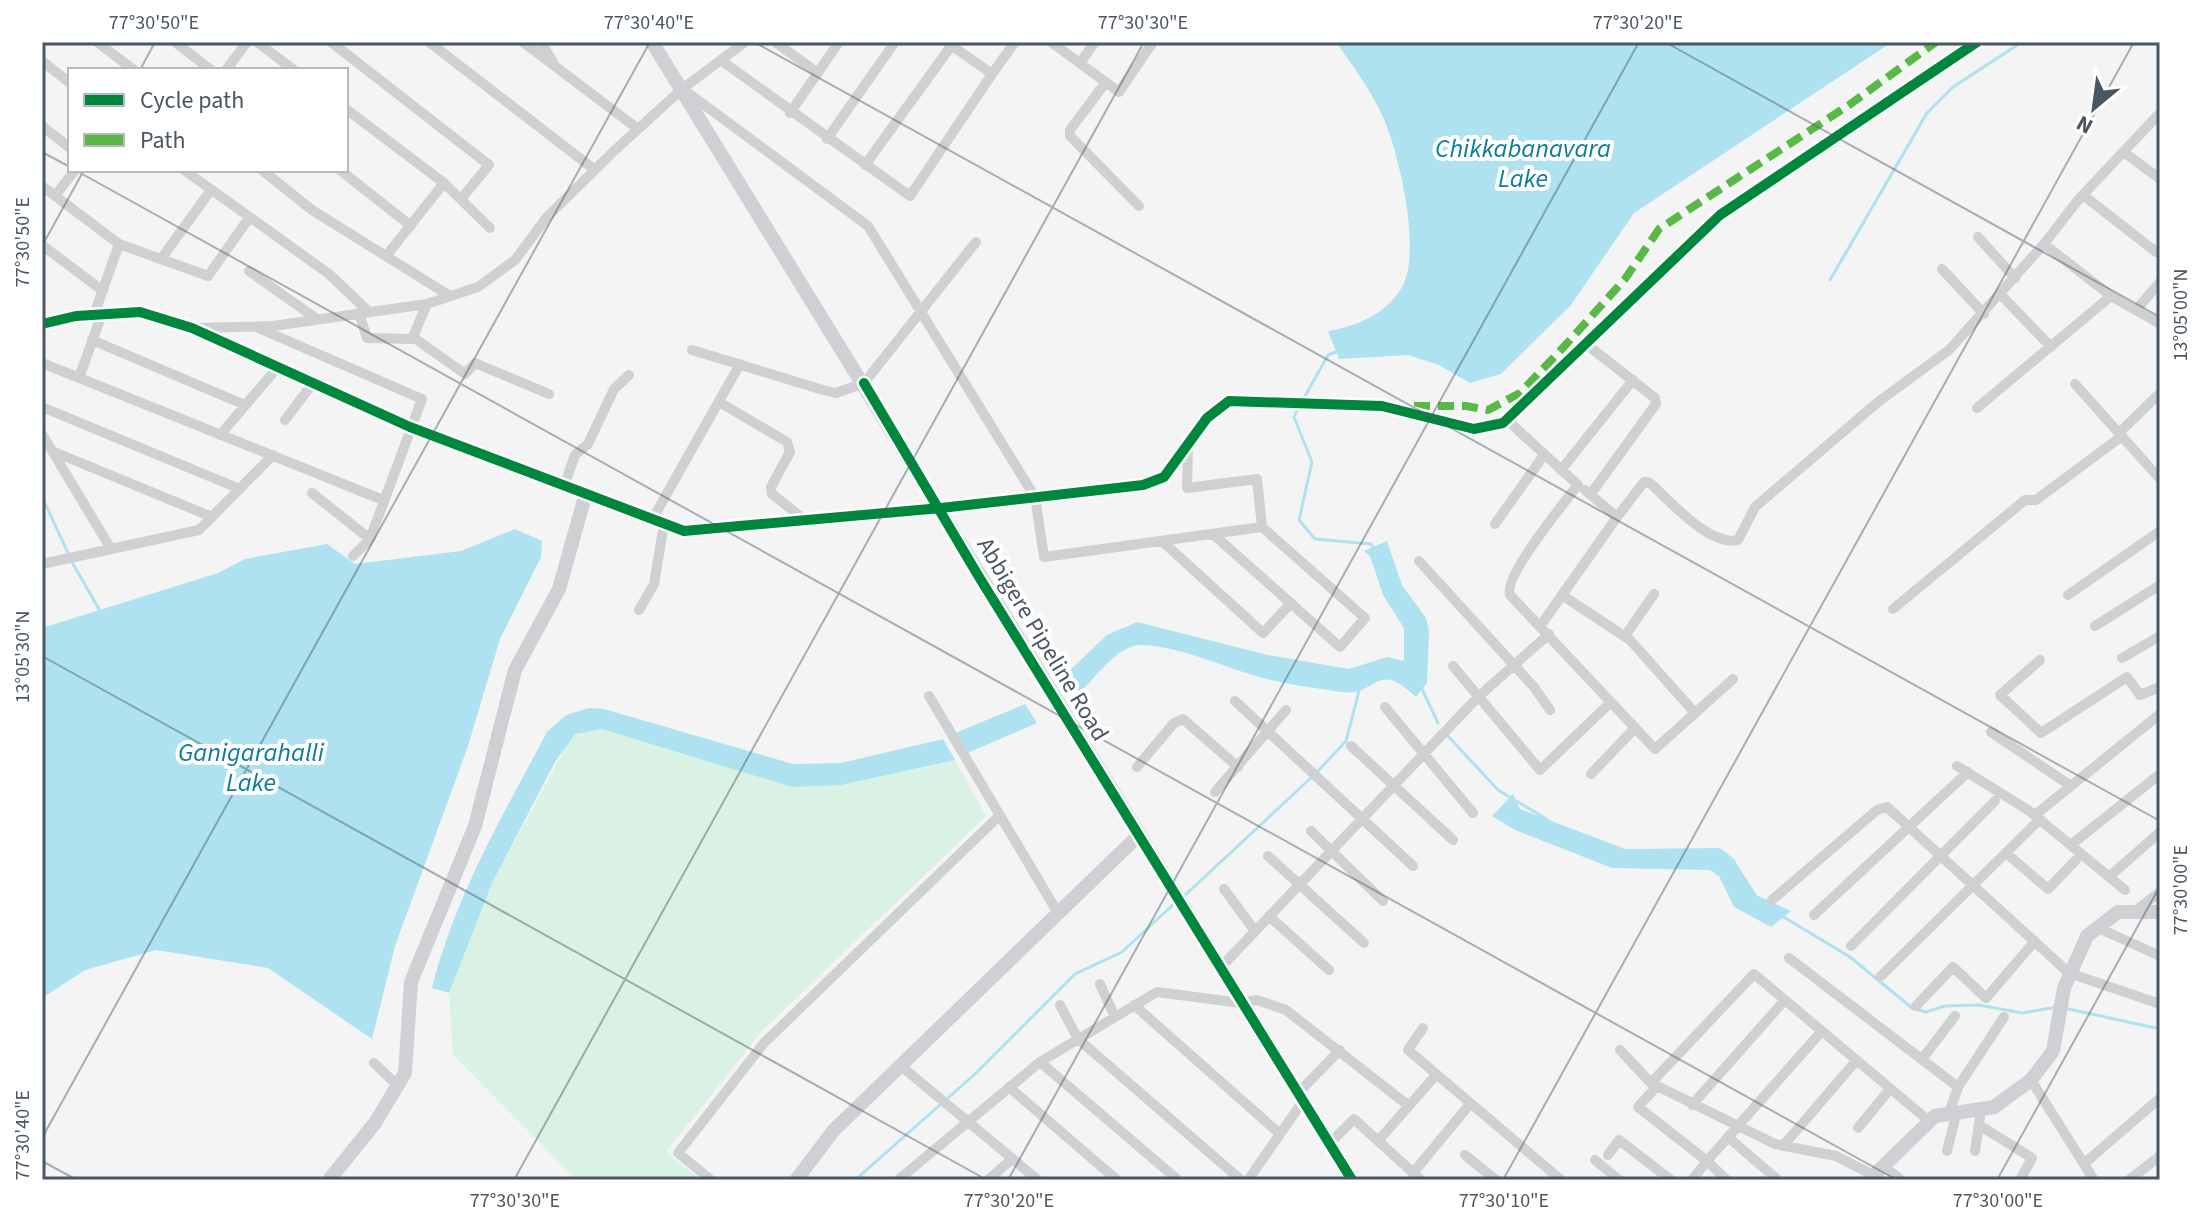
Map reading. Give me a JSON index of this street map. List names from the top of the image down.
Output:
{
  "streets": {
    "street": ["Abbigere Pipeline Road"]
  },
  "water": ["Chikkabanavara Lake", "Ganigarahalli Lake"],
  "legend": ["Cycle path", "Path"],
  "north": "bottom left",
  "coordinates": [
    "77°30'50\"E",
    "77°30'40\"E",
    "77°30'30\"E",
    "77°30'20\"E",
    "13°05'00\"N",
    "13°05'30\"N",
    "77°30'00\"E",
    "77°30'10\"E"
  ]
}
